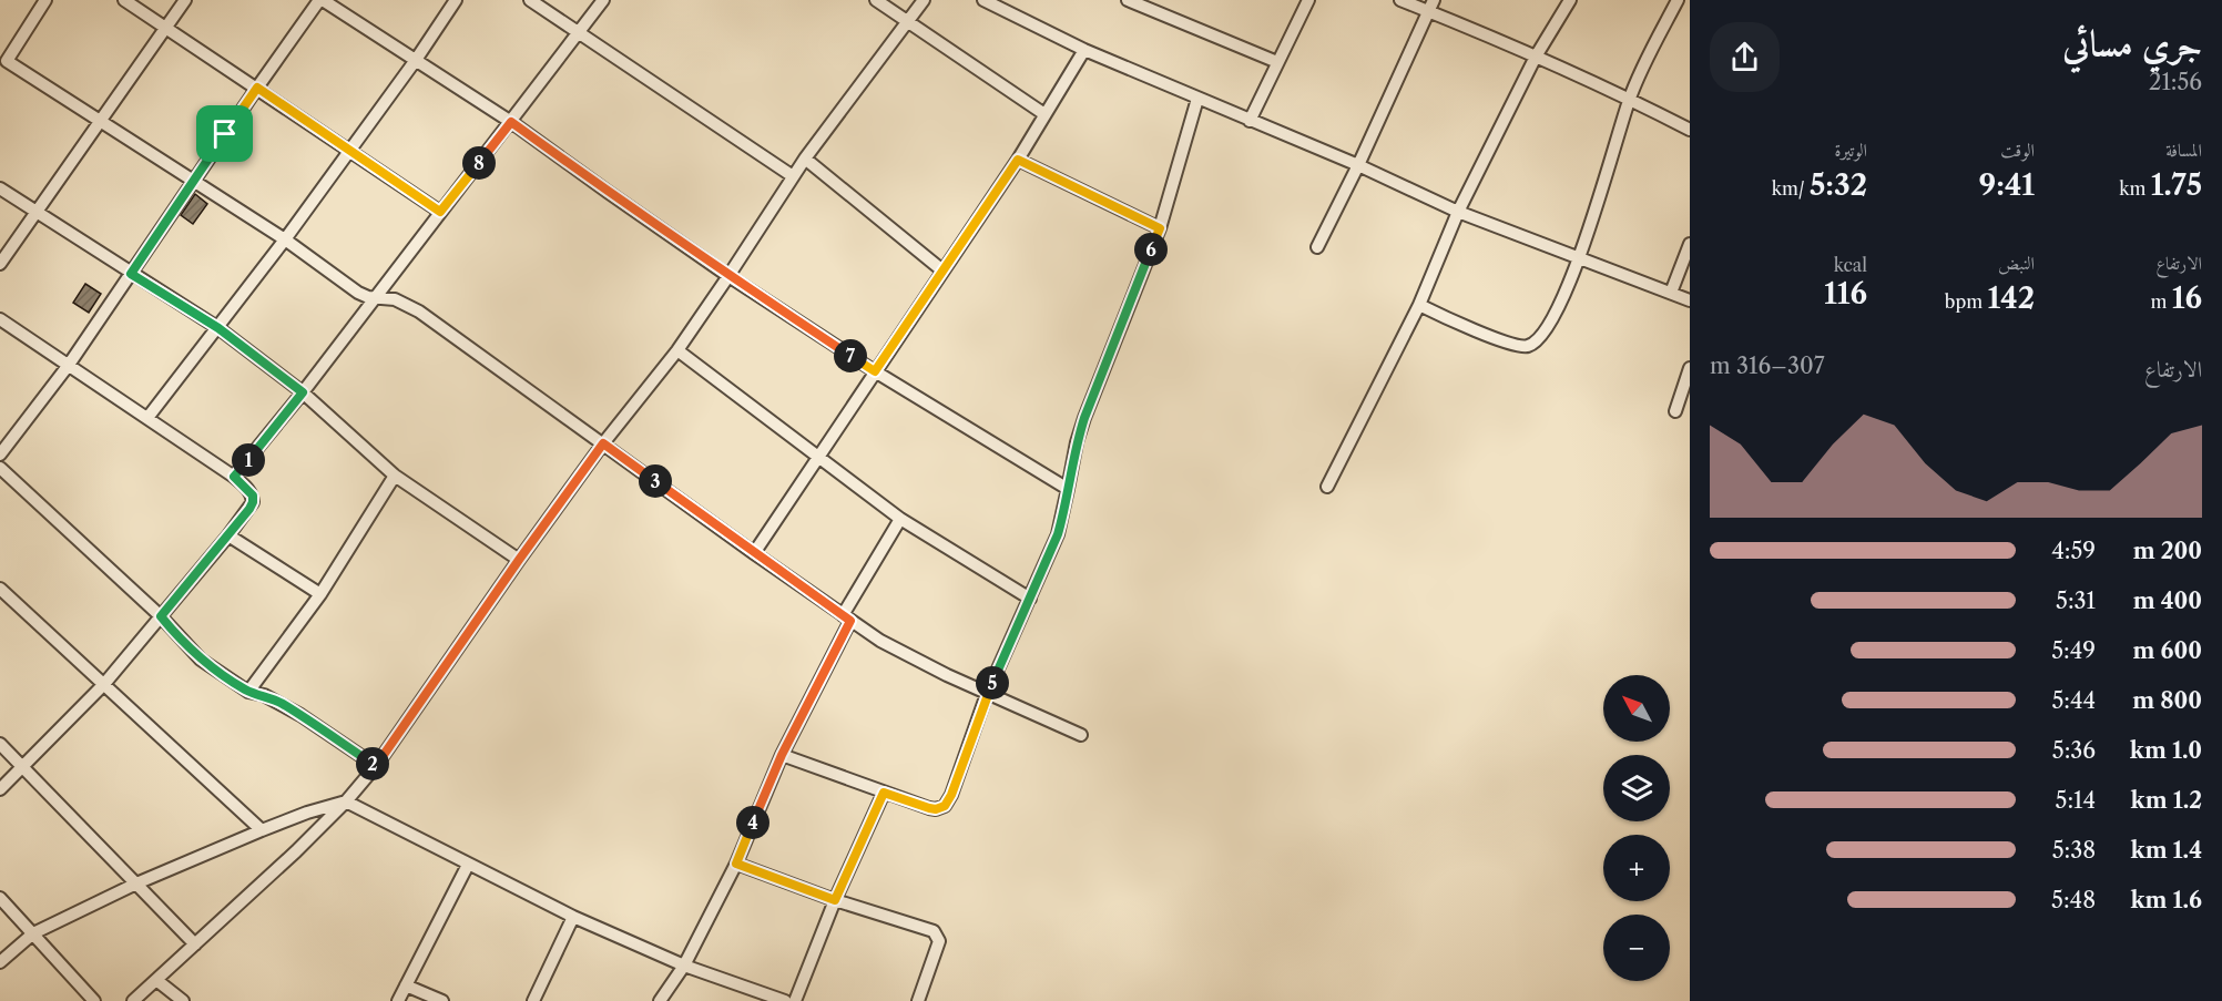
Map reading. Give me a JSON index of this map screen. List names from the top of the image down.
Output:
{
  "north": "top left",
  "page": {
    "heading": ["جري مسائي", "21:56"],
    "stats": [
      ["المسافة", "1.75 km"],
      ["الوقت", "9:41"],
      ["الوتيرة", "5:32 /km"],
      ["الارتفاع", "16 m"],
      ["النبض", "142 bpm"],
      ["kcal", "116"]
    ],
    "pins": [
      "8",
      "6",
      "7",
      "1",
      "3",
      "5",
      "2",
      "4"
    ],
    "chart": ["الارتفاع", "307–316 m"],
    "list": [
      {
        "name": "200 m",
        "note": "4:59"
      },
      {
        "name": "400 m",
        "note": "5:31"
      },
      {
        "name": "600 m",
        "note": "5:49"
      },
      {
        "name": "800 m",
        "note": "5:44"
      },
      {
        "name": "1.0 km",
        "note": "5:36"
      },
      {
        "name": "1.2 km",
        "note": "5:14"
      },
      {
        "name": "1.4 km",
        "note": "5:38"
      },
      {
        "name": "1.6 km",
        "note": "5:48"
      }
    ],
    "map_buttons": ["+", "−"]
  }
}
